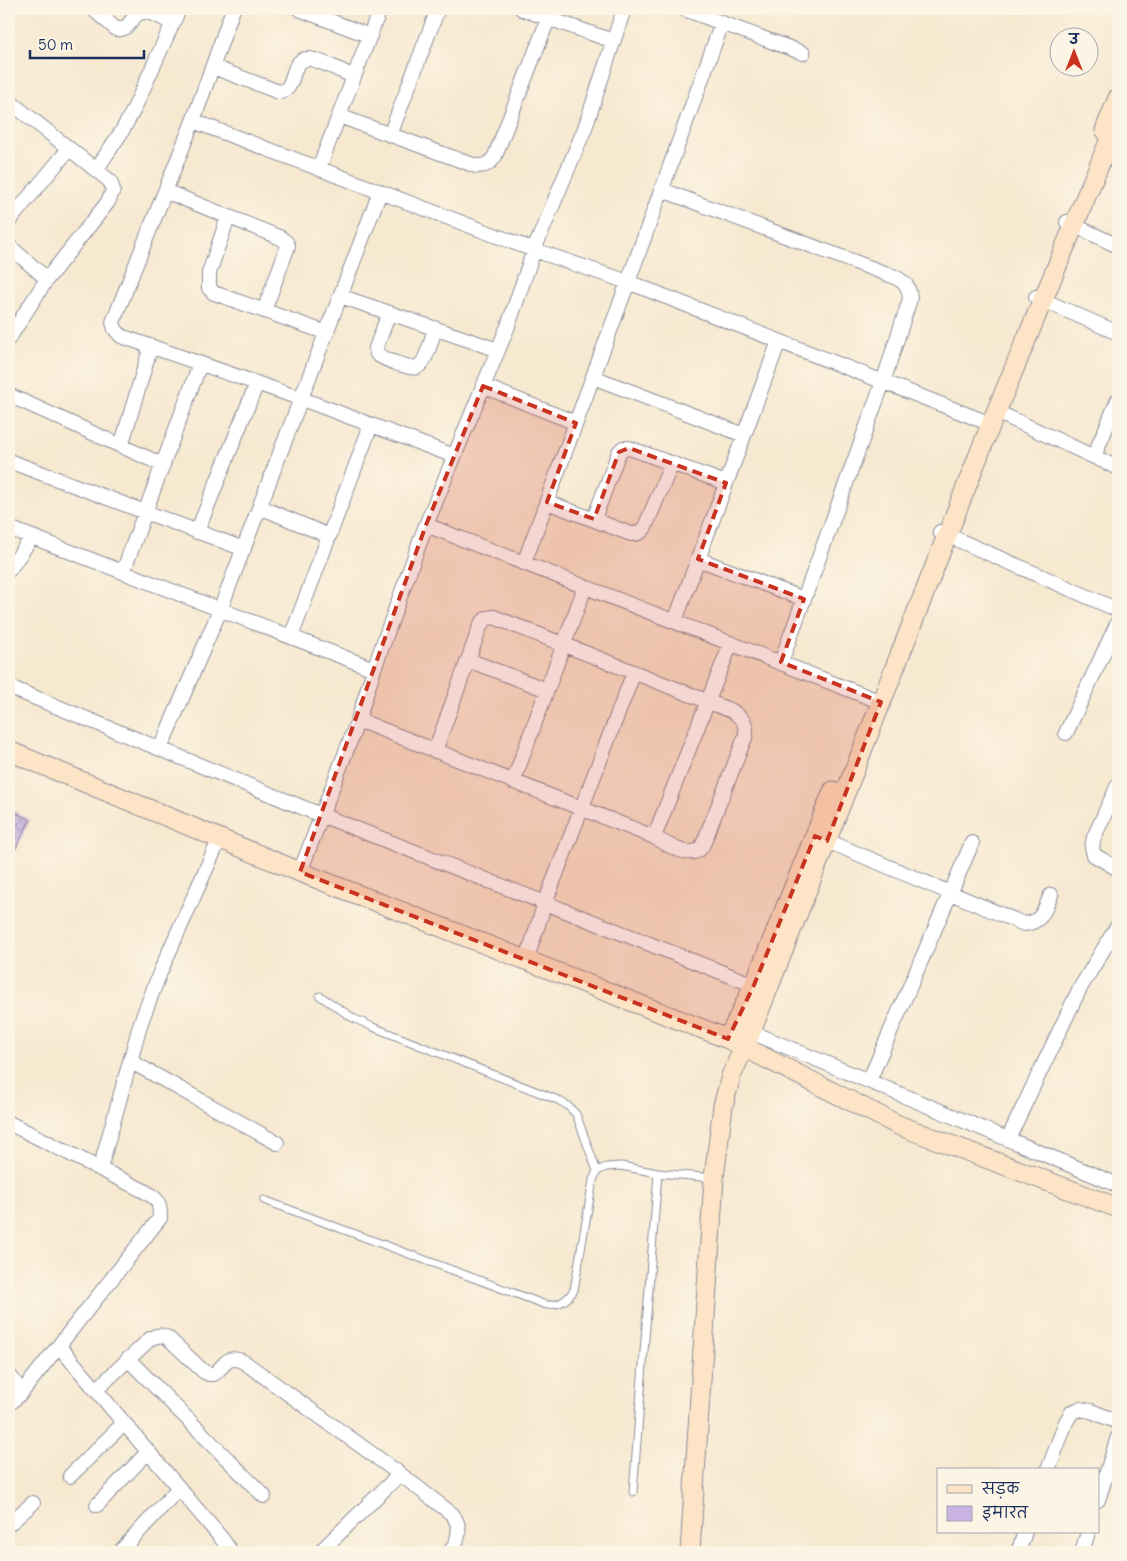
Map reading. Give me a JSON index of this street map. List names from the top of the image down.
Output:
{
  "legend": ["सड़क", "इमारत"],
  "scale_bar": "50 m",
  "north": "top"
}
